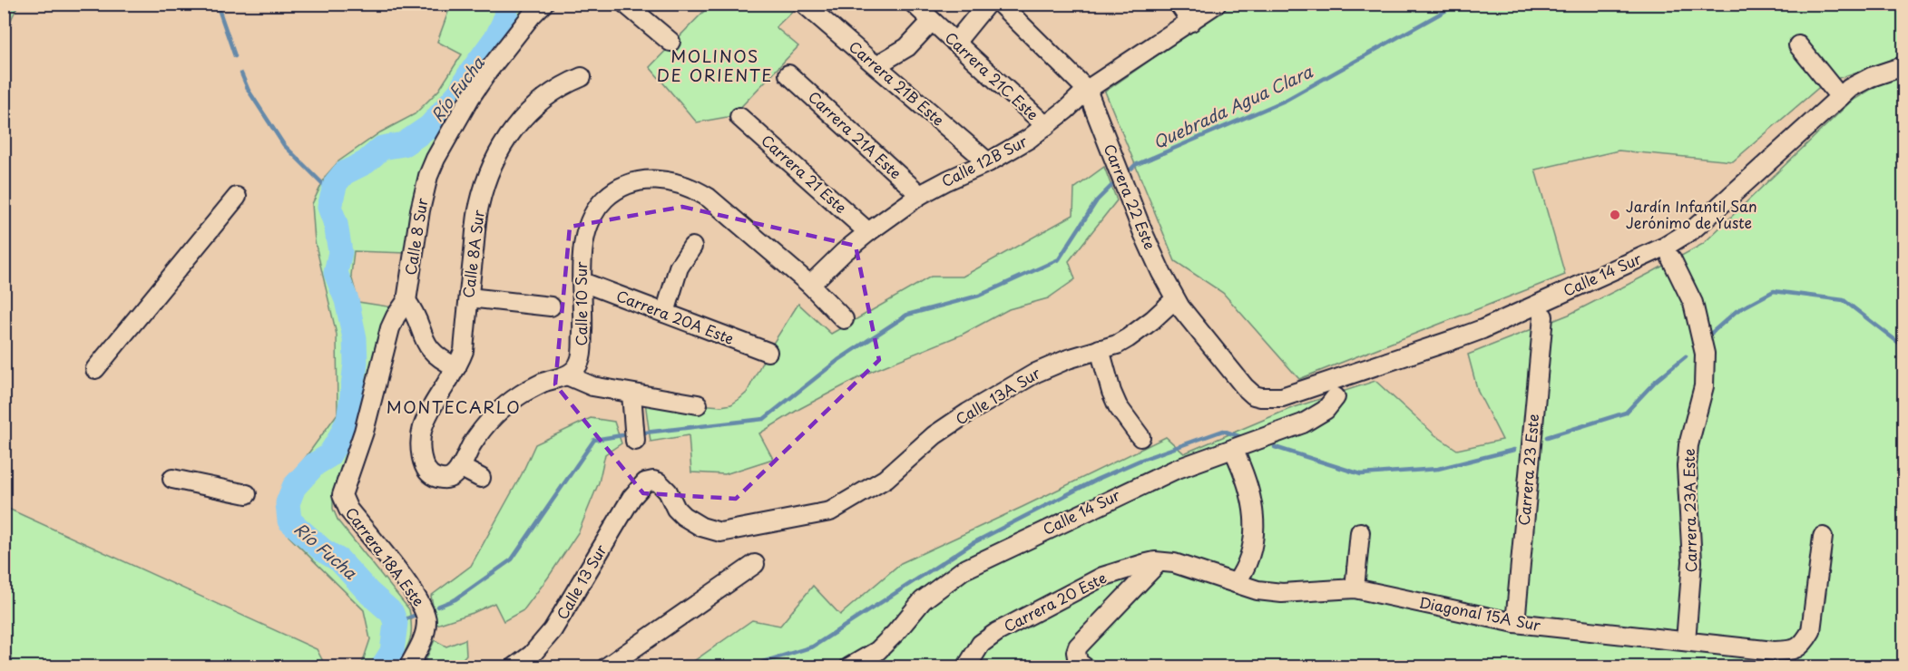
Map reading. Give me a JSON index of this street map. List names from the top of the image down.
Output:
{
  "streets": {
    "street": [
      "Carrera 21C Este",
      "Carrera 21B Este",
      "Carrera 21A Este",
      "Calle 12B Sur",
      "Carrera 21 Este",
      "Carrera 22 Este",
      "Calle 8 Sur",
      "Calle 8A Sur",
      "Calle 14 Sur",
      "Calle 10 Sur",
      "Carrera 20A Este",
      "Calle 13A Sur",
      "Carrera 23 Este",
      "Carrera 23A Este",
      "Carrera 18A Este",
      "Calle 13 Sur",
      "Carrera 20 Este",
      "Diagonal 15A Sur"
    ]
  },
  "crossings": [
    ["Carrera 21C Este", "Calle 12B Sur"],
    ["Carrera 21B Este", "Calle 12B Sur"],
    ["Carrera 21A Este", "Calle 12B Sur"],
    ["Calle 12B Sur", "Carrera 21 Este"],
    ["Calle 12B Sur", "Carrera 22 Este"],
    ["Calle 12B Sur", "Calle 10 Sur"],
    ["Carrera 22 Este", "Calle 14 Sur"],
    ["Carrera 22 Este", "Calle 13A Sur"],
    ["Calle 8 Sur", "Carrera 18A Este"],
    ["Calle 10 Sur", "Carrera 20A Este"],
    ["Calle 13A Sur", "Calle 13 Sur"],
    ["Carrera 23 Este", "Diagonal 15A Sur"],
    ["Carrera 23A Este", "Diagonal 15A Sur"],
    ["Carrera 20 Este", "Diagonal 15A Sur"]
  ],
  "districts": ["MOLINOS DE ORIENTE", "MONTECARLO"],
  "water": ["Río Fucha", "Quebrada Agua Clara"],
  "places": ["Jardín Infantil San Jerónimo de Yuste"]
}
